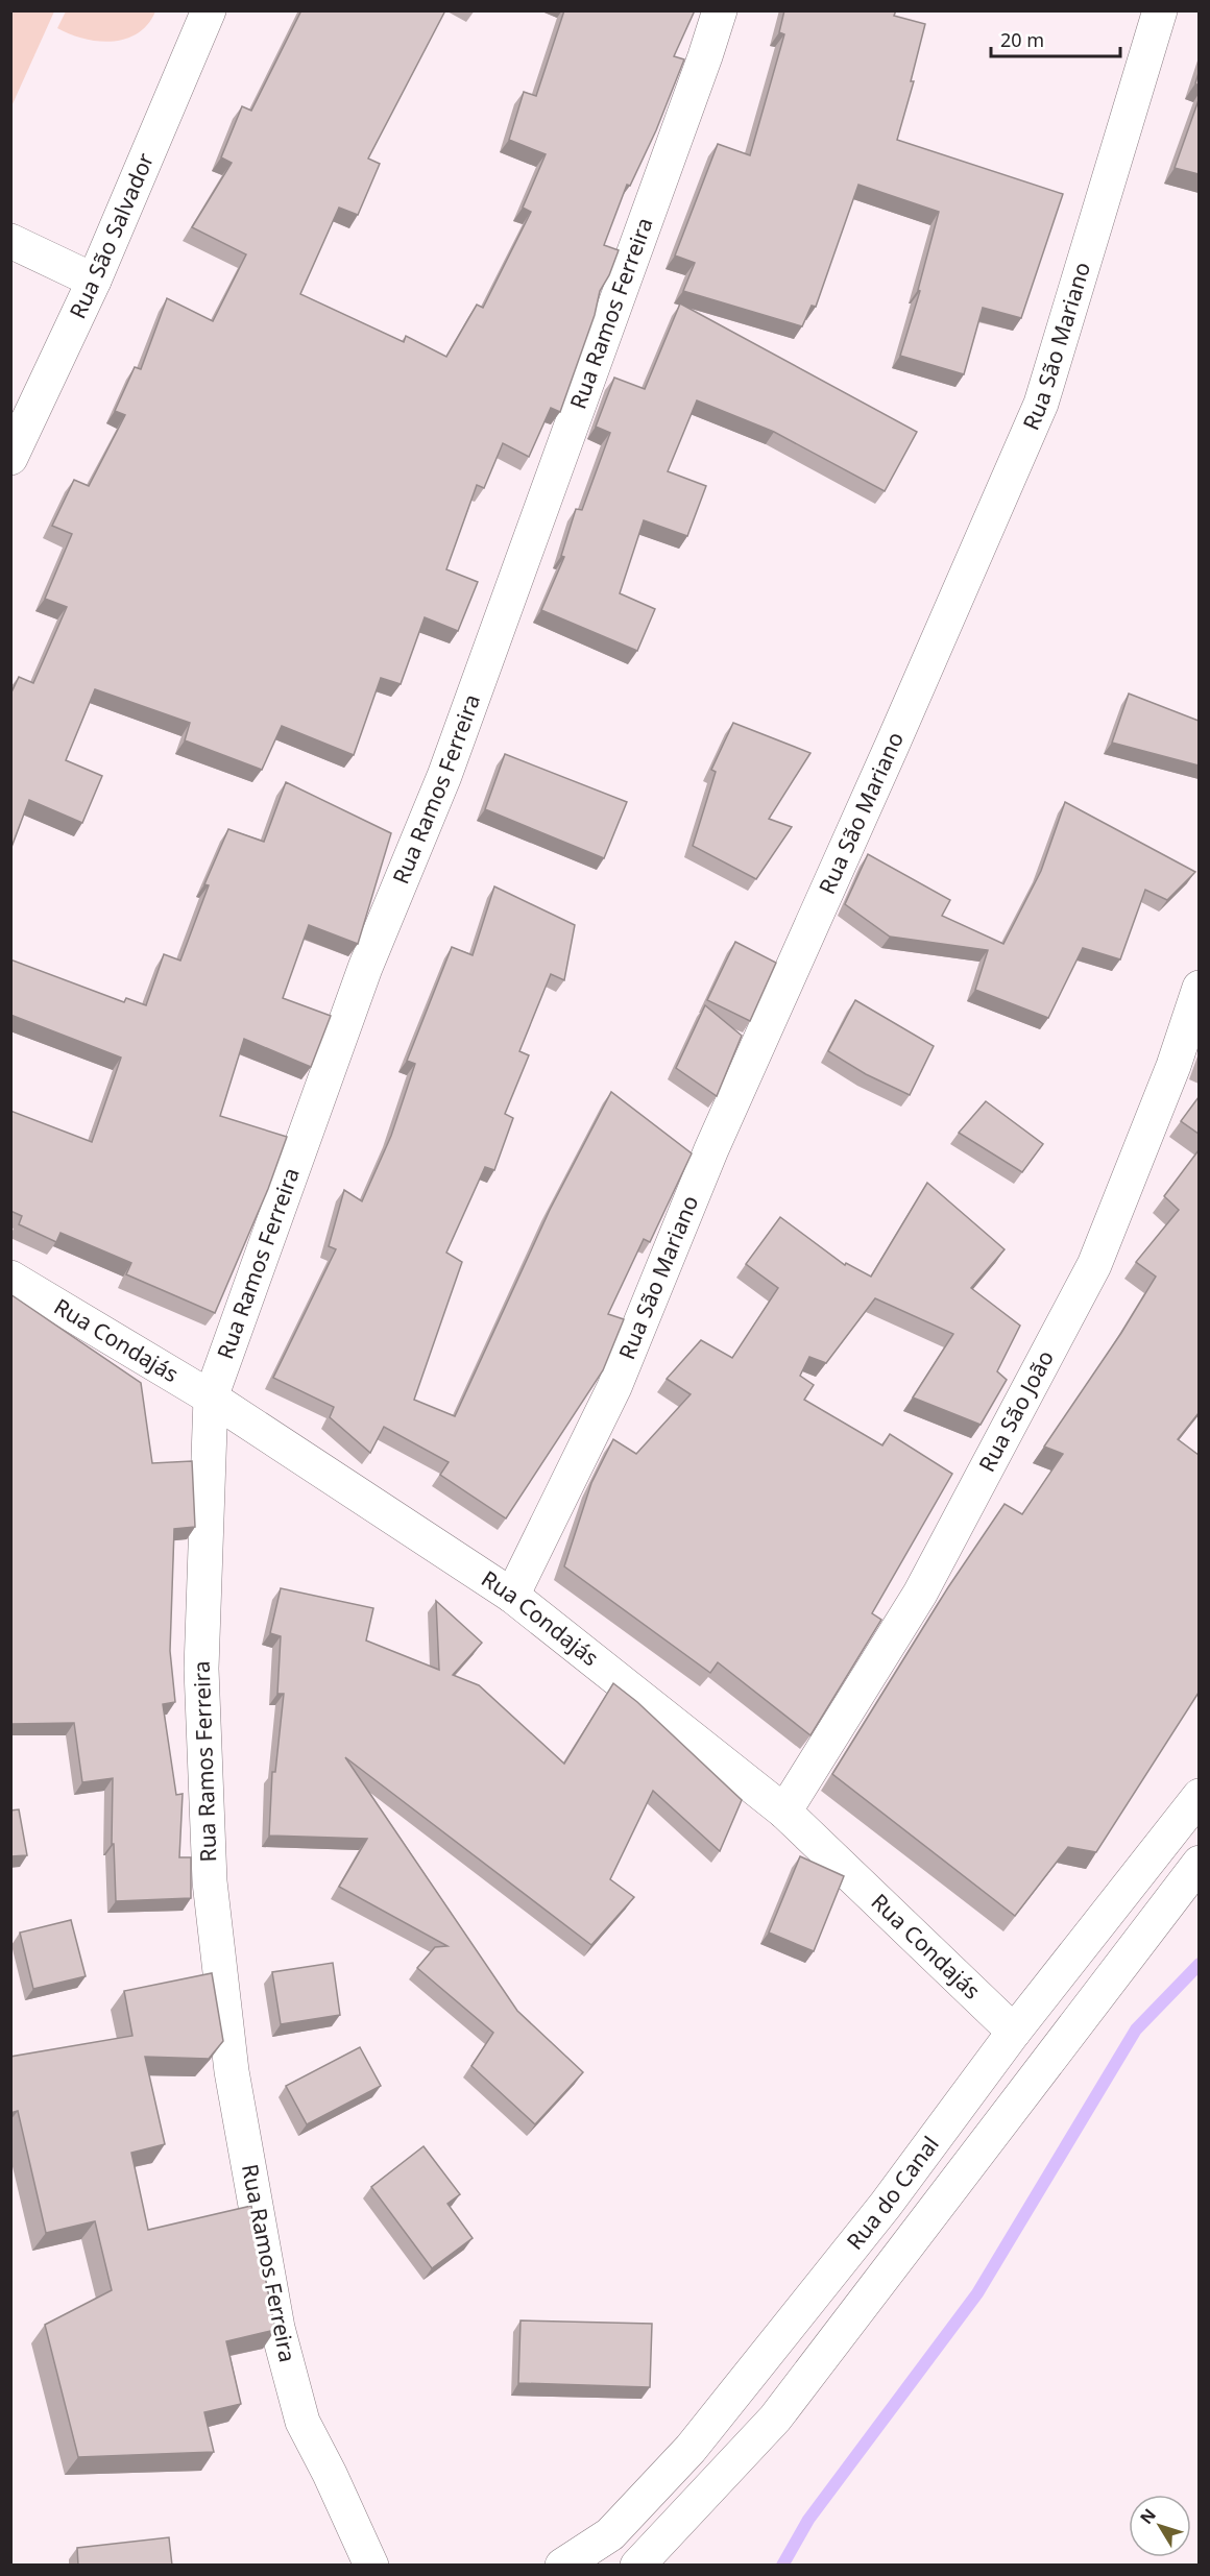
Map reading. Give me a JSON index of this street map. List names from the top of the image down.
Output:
{
  "streets": {
    "street": [
      "Rua São Salvador",
      "Rua Ramos Ferreira",
      "Rua São Mariano",
      "Rua Condajás",
      "Rua São João",
      "Rua do Canal"
    ]
  },
  "crossings": [
    ["Rua Ramos Ferreira", "Rua Condajás"],
    ["Rua São Mariano", "Rua Condajás"],
    ["Rua Condajás", "Rua São João"],
    ["Rua Condajás", "Rua do Canal"]
  ],
  "scale_bar": "20 m",
  "north": "top left"
}
